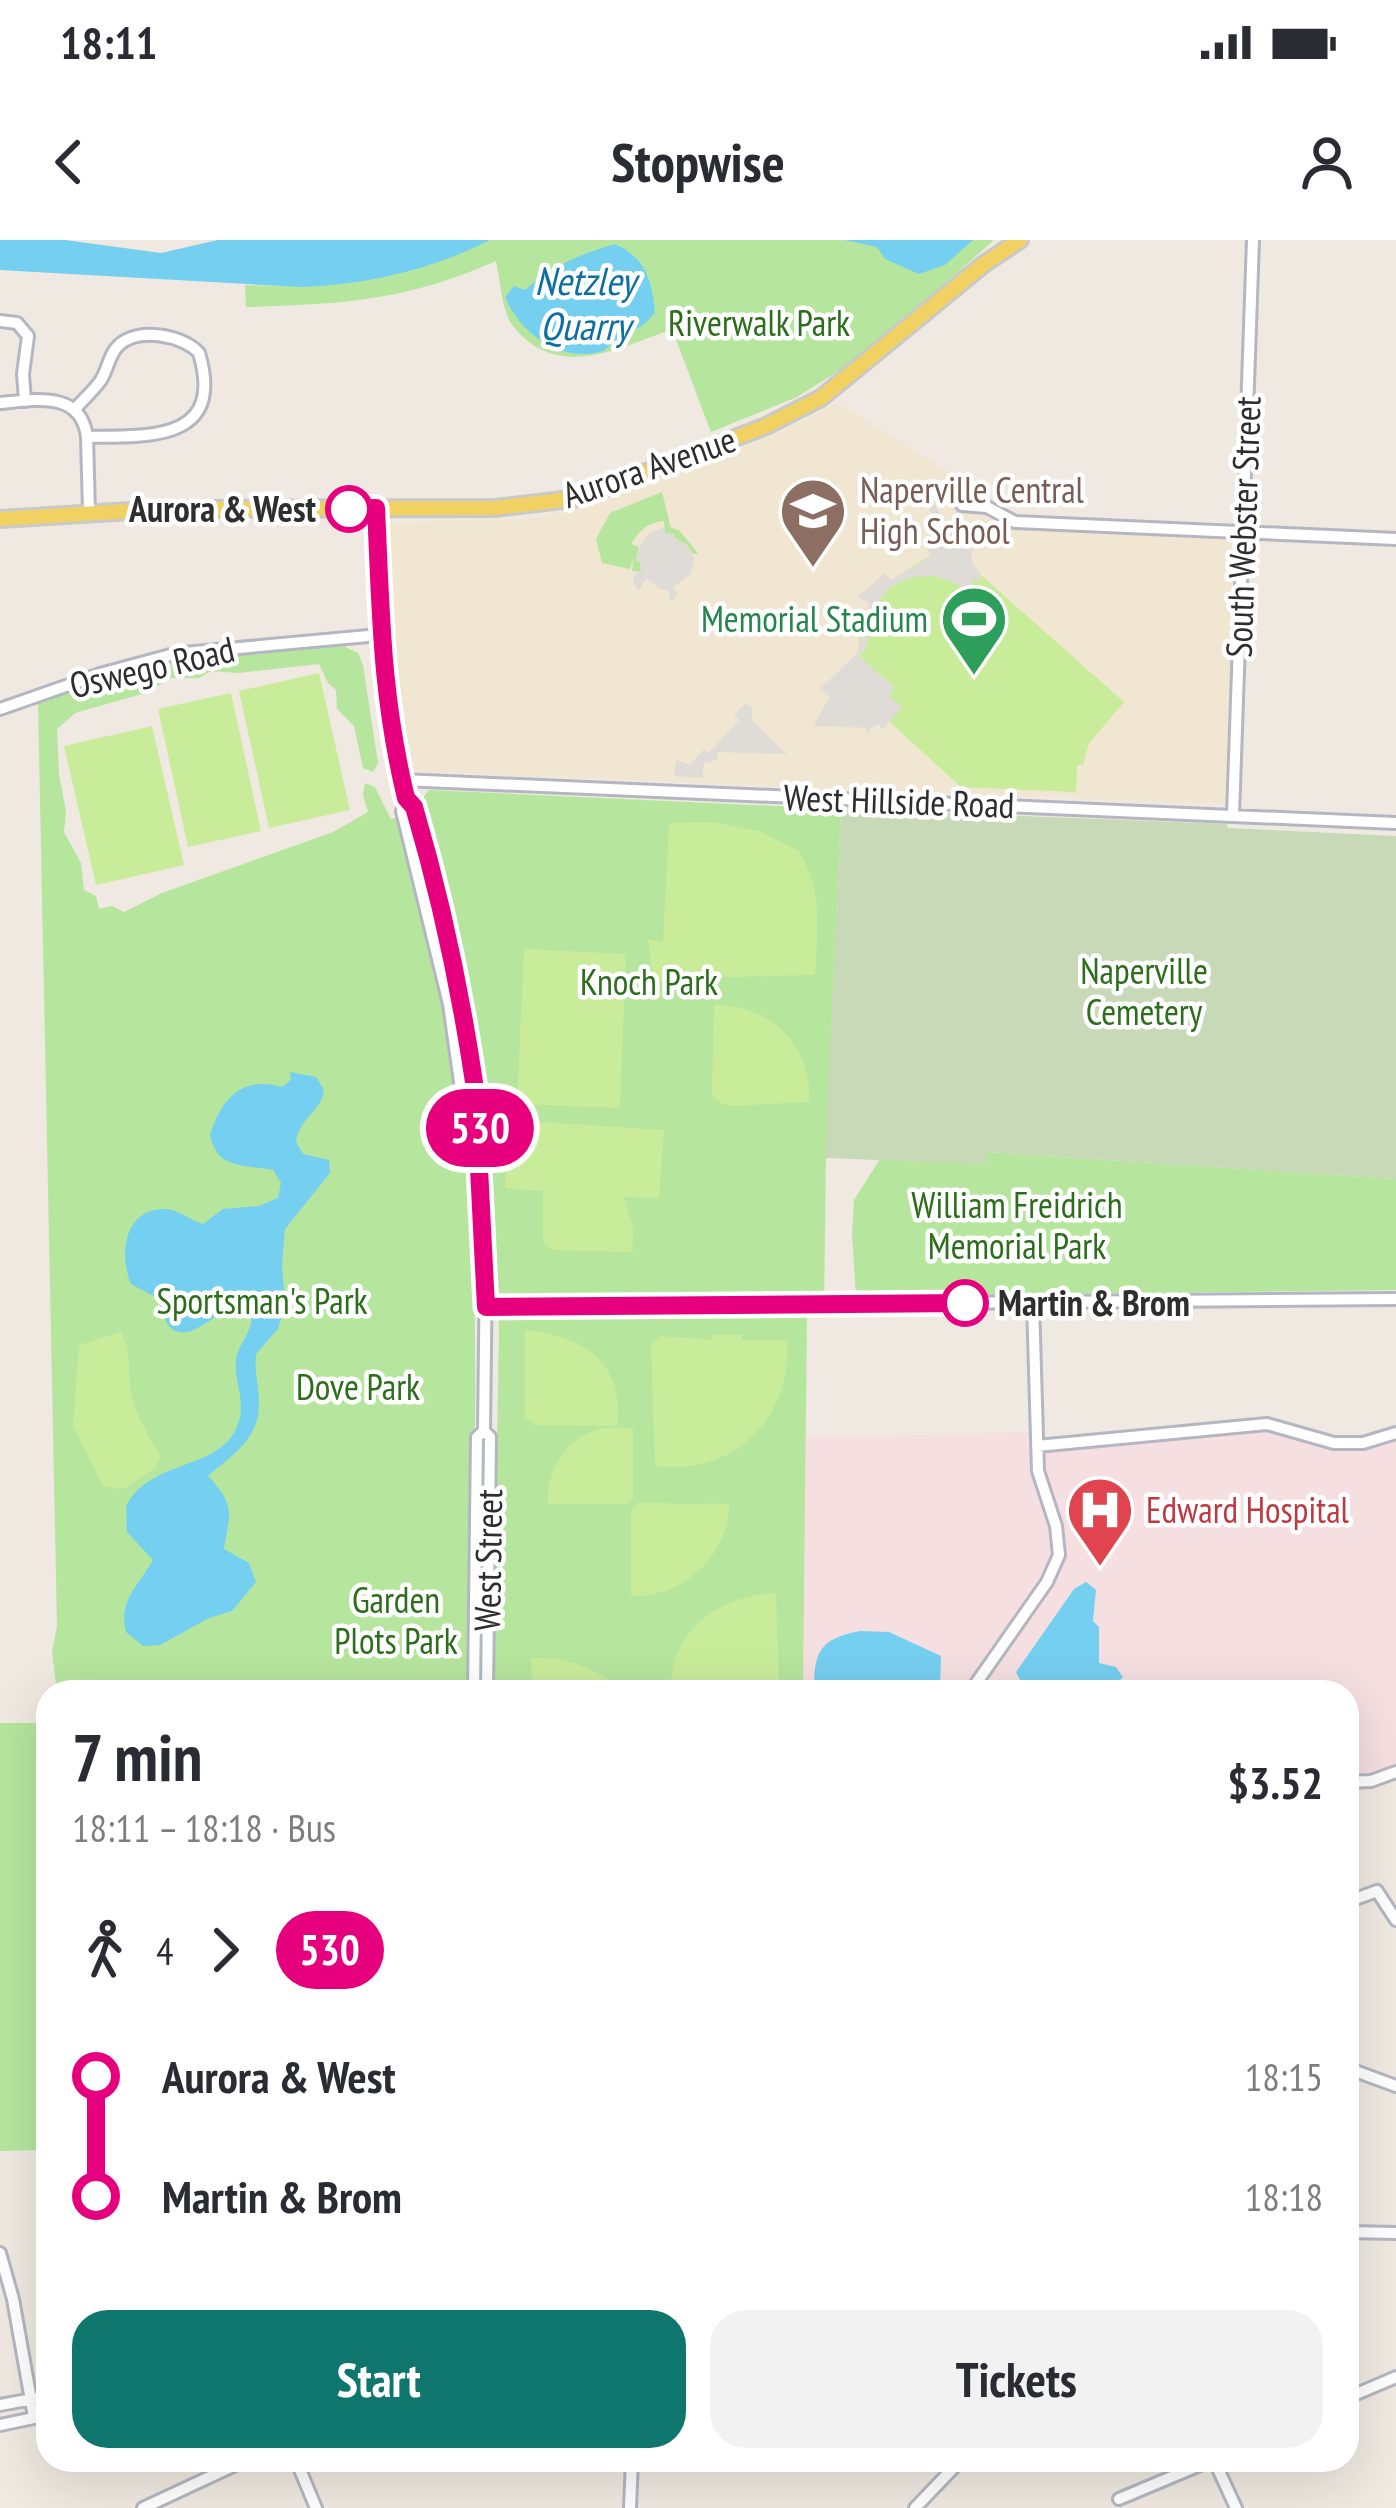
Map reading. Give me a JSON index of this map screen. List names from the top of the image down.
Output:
{
  "streets": {
    "main road": ["Aurora Avenue"],
    "street": [
      "South Webster Street",
      "Oswego Road",
      "West Hillside Road",
      "West Street"
    ]
  },
  "crossings": [
    ["Aurora Avenue", "West Street"],
    ["South Webster Street", "West Hillside Road"],
    ["Oswego Road", "West Street"],
    ["West Hillside Road", "West Street"]
  ],
  "water": ["Netzley Quarry"],
  "parks": [
    "Riverwalk Park",
    "Naperville Cemetery",
    "Knoch Park",
    "William Freidrich Memorial Park",
    "Sportsman's Park",
    "Dove Park",
    "Garden Plots Park"
  ],
  "places": {
    "other": ["Aurora & West", "Martin & Brom"],
    "school or university": ["Naperville Central High School"],
    "sports": ["Memorial Stadium"],
    "hospital": ["Edward Hospital"]
  },
  "lines": ["bus line 530"],
  "page": {
    "status": "18:11",
    "header": "Stopwise",
    "on_map": "530",
    "heading": ["7 min", "18:11 – 18:18 · Bus", "$3.52"],
    "legs": ["4", "530"],
    "list": [
      {
        "name": "Aurora & West",
        "value": "18:15"
      },
      {
        "name": "Martin & Brom",
        "value": "18:18"
      }
    ],
    "buttons": ["Start", "Tickets"]
  }
}
